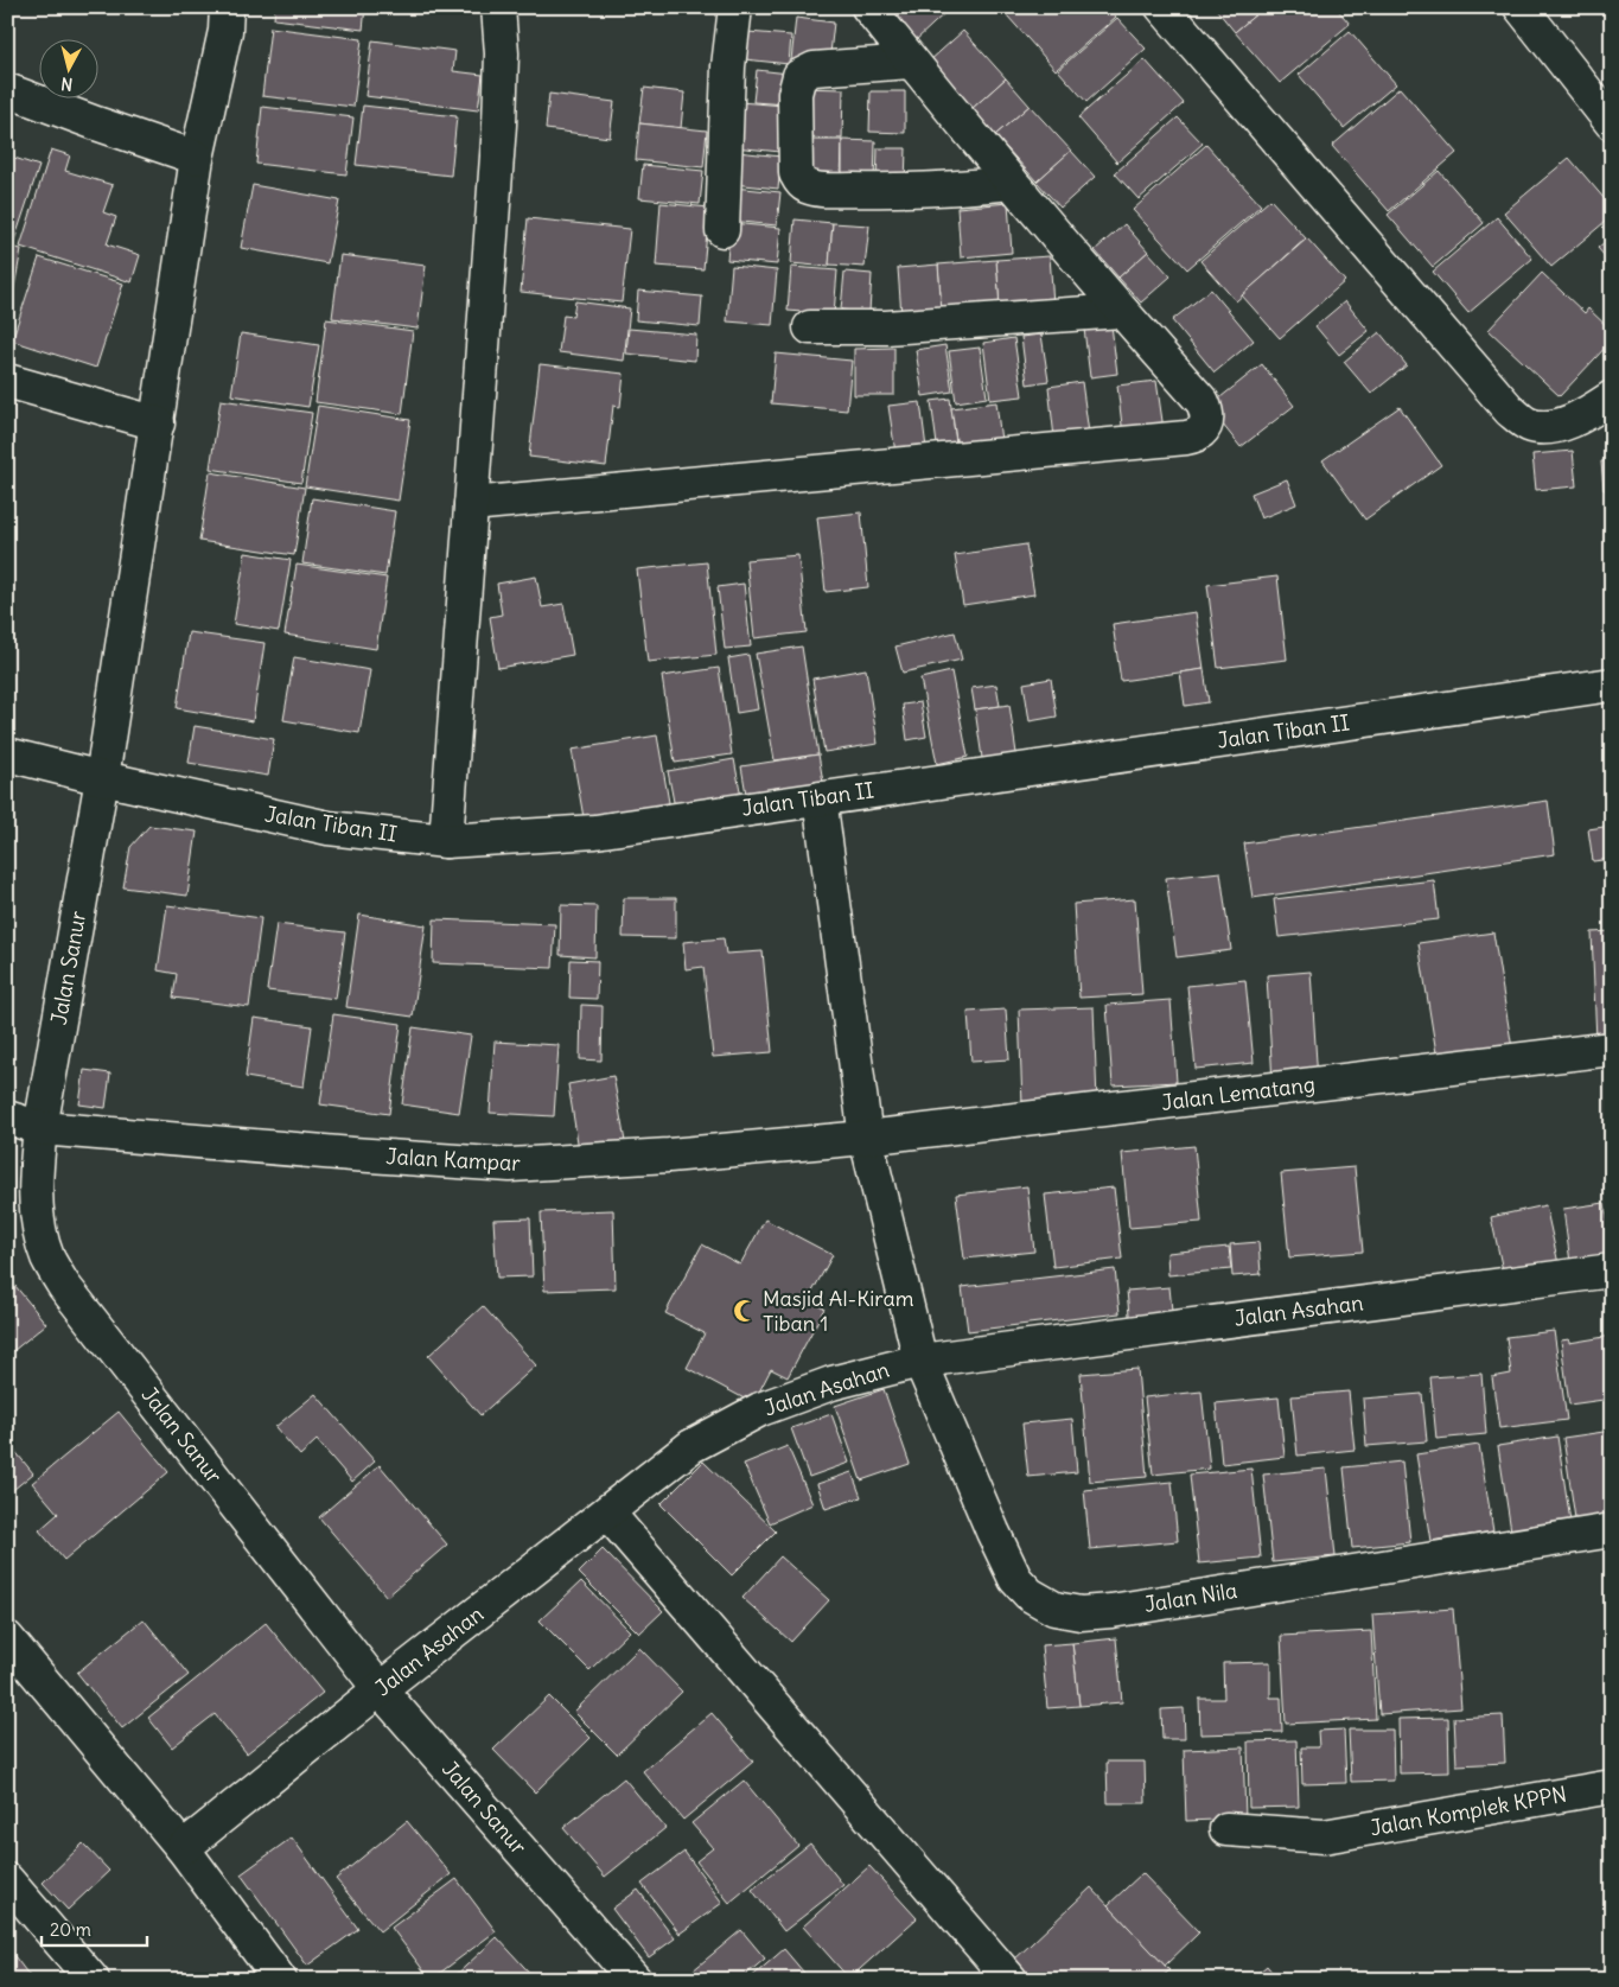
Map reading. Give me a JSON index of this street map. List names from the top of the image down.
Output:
{
  "streets": {
    "street": [
      "Jalan Tiban II",
      "Jalan Sanur",
      "Jalan Lematang",
      "Jalan Kampar",
      "Jalan Asahan",
      "Jalan Nila",
      "Jalan Komplek KPPN"
    ]
  },
  "crossings": [
    ["Jalan Tiban II", "Jalan Sanur"],
    ["Jalan Tiban II", "Jalan Nila"],
    ["Jalan Sanur", "Jalan Kampar"],
    ["Jalan Sanur", "Jalan Asahan"],
    ["Jalan Lematang", "Jalan Kampar"],
    ["Jalan Lematang", "Jalan Nila"],
    ["Jalan Kampar", "Jalan Nila"],
    ["Jalan Asahan", "Jalan Nila"]
  ],
  "places": {
    "mosque": ["Masjid Al-Kiram Tiban 1"]
  },
  "scale_bar": "20 m",
  "north": "bottom"
}
